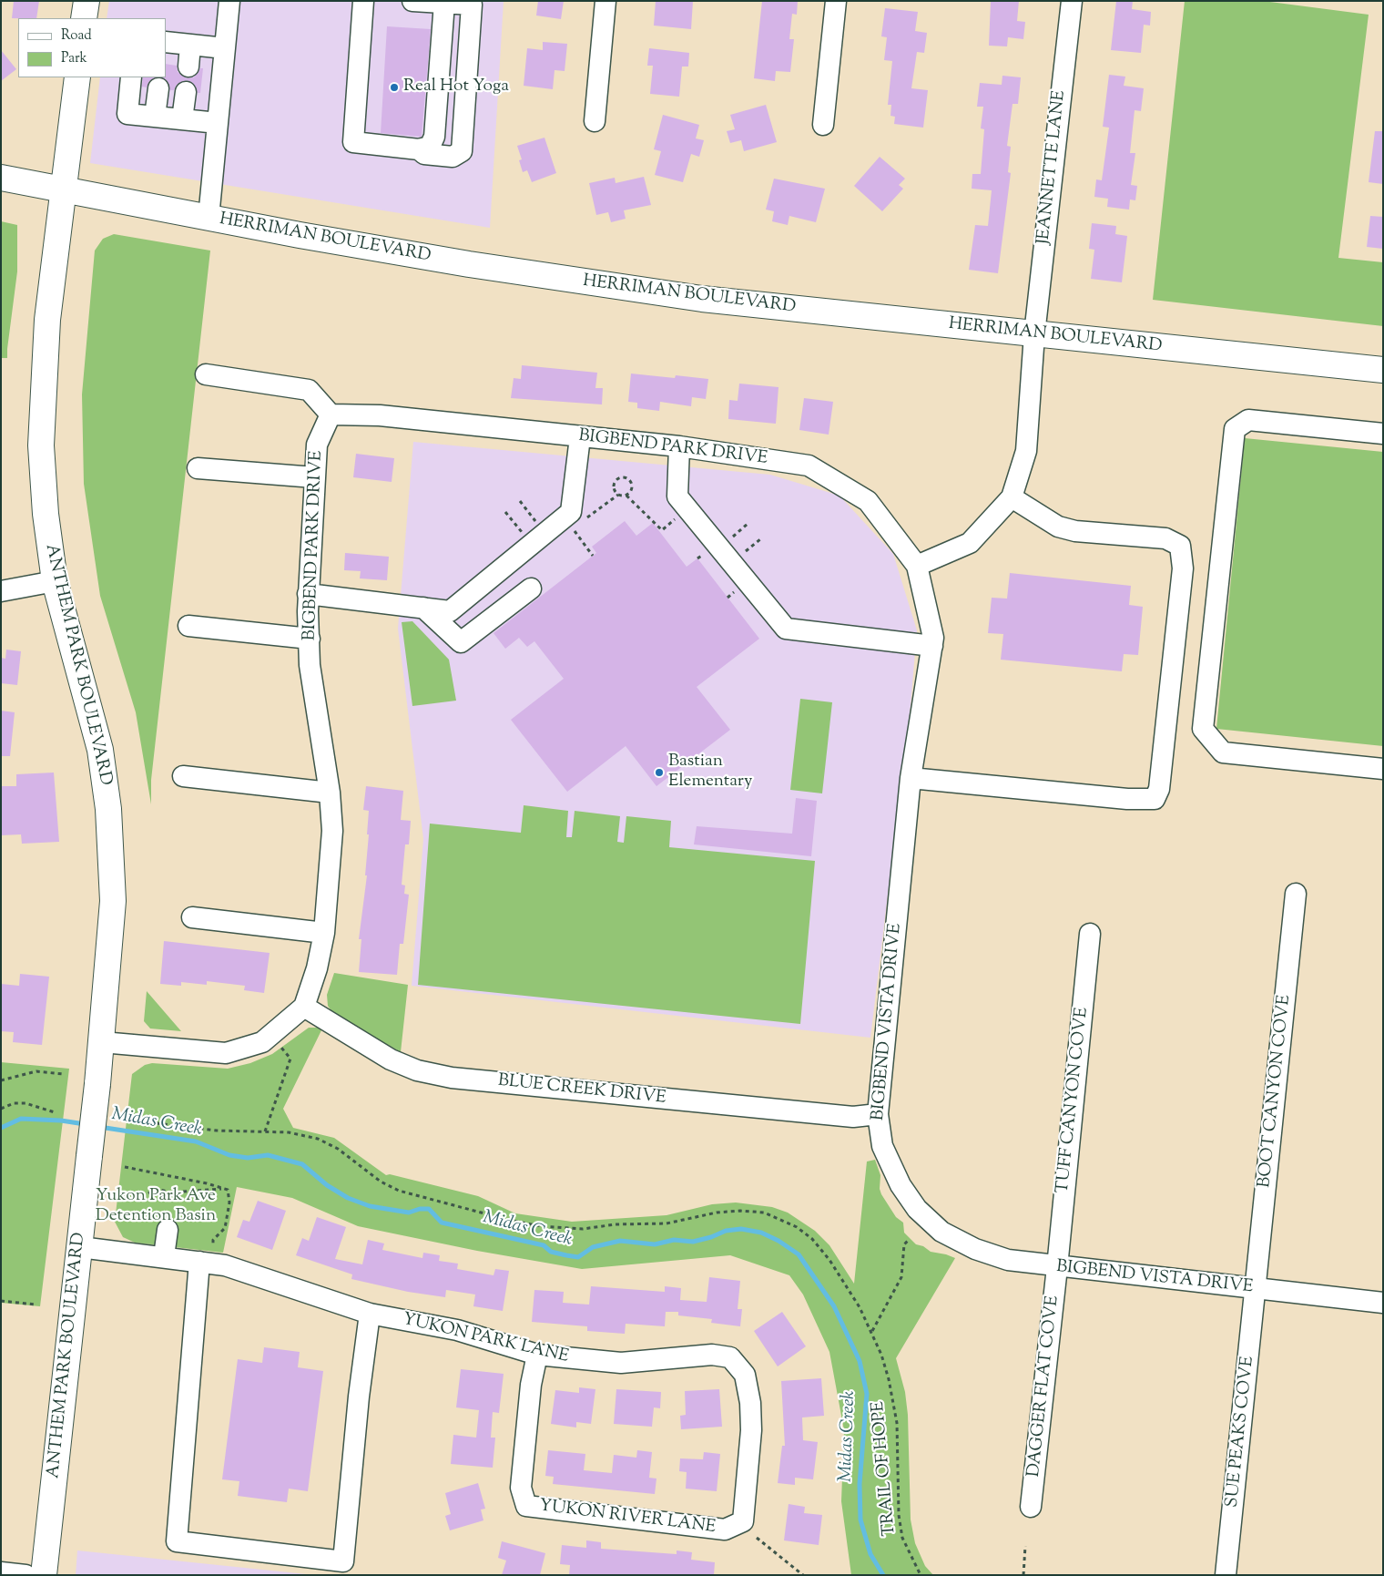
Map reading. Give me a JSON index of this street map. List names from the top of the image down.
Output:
{
  "streets": {
    "main road": ["HERRIMAN BOULEVARD", "ANTHEM PARK BOULEVARD"],
    "street": [
      "JEANNETTE LANE",
      "BIGBEND PARK DRIVE",
      "BIGBEND VISTA DRIVE",
      "BLUE CREEK DRIVE",
      "BOOT CANYON COVE",
      "TUFF CANYON COVE",
      "YUKON PARK LANE",
      "DAGGER FLAT COVE",
      "SUE PEAKS COVE",
      "YUKON RIVER LANE"
    ],
    "path": ["TRAIL OF HOPE"]
  },
  "crossings": [
    ["JEANNETTE LANE", "HERRIMAN BOULEVARD"],
    ["HERRIMAN BOULEVARD", "ANTHEM PARK BOULEVARD"],
    ["BIGBEND PARK DRIVE", "BIGBEND VISTA DRIVE"],
    ["BIGBEND PARK DRIVE", "BLUE CREEK DRIVE"],
    ["ANTHEM PARK BOULEVARD", "YUKON PARK LANE"],
    ["BIGBEND VISTA DRIVE", "BLUE CREEK DRIVE"],
    ["BIGBEND VISTA DRIVE", "BOOT CANYON COVE"],
    ["BIGBEND VISTA DRIVE", "TUFF CANYON COVE"],
    ["BIGBEND VISTA DRIVE", "DAGGER FLAT COVE"],
    ["BIGBEND VISTA DRIVE", "SUE PEAKS COVE"],
    ["BOOT CANYON COVE", "SUE PEAKS COVE"],
    ["TUFF CANYON COVE", "DAGGER FLAT COVE"],
    ["YUKON PARK LANE", "YUKON RIVER LANE"]
  ],
  "water": ["Midas Creek"],
  "parks": ["Yukon Park Ave Detention Basin"],
  "places": ["Real Hot Yoga", "Bastian Elementary"],
  "legend": ["Road", "Park"]
}
